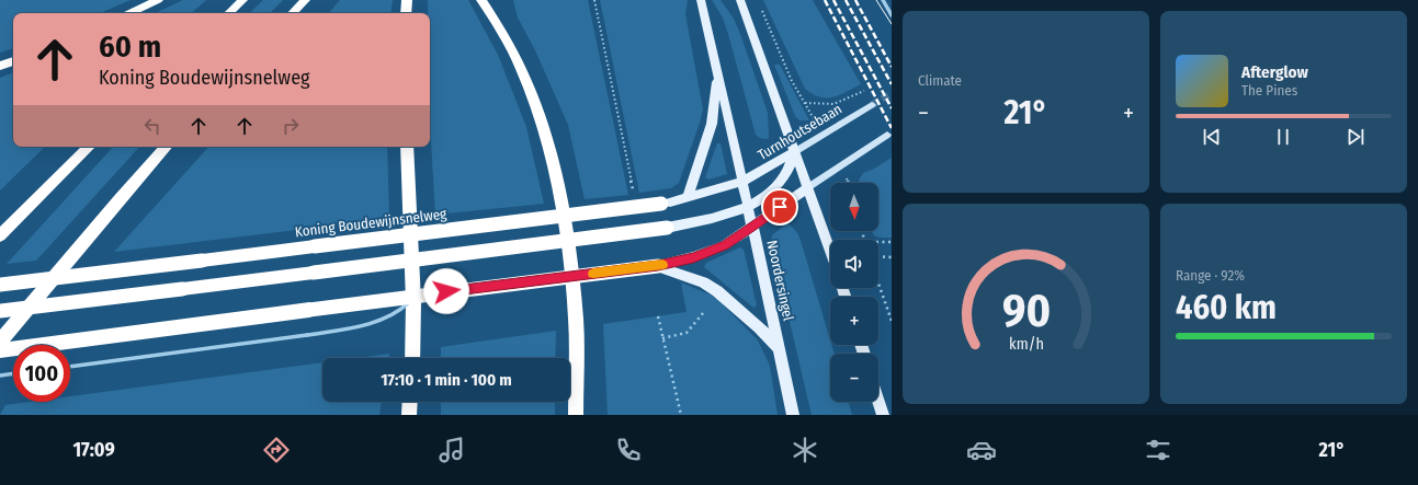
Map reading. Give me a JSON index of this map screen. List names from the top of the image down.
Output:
{
  "streets": {
    "highway": ["Koning Boudewijnsnelweg"],
    "main road": ["Turnhoutsebaan", "Noordersingel"]
  },
  "crossings": [
    ["Turnhoutsebaan", "Koning Boudewijnsnelweg"],
    ["Turnhoutsebaan", "Noordersingel"],
    ["Koning Boudewijnsnelweg", "Noordersingel"]
  ],
  "north": "bottom",
  "page": {
    "tile": [
      "Climate",
      ["Range · 92%", "460 km"]
    ],
    "turn": ["60 m", "Koning Boudewijnsnelweg"],
    "song": ["Afterglow", "The Pines"],
    "heat": ["−", "21°", "+"],
    "map_buttons": ["+", "−"],
    "limit": "100",
    "trip": "17:10 · 1 min · 100 m",
    "tabs": ["17:09", "21°"],
    "gauge": ["90", "km/h"]
  }
}
